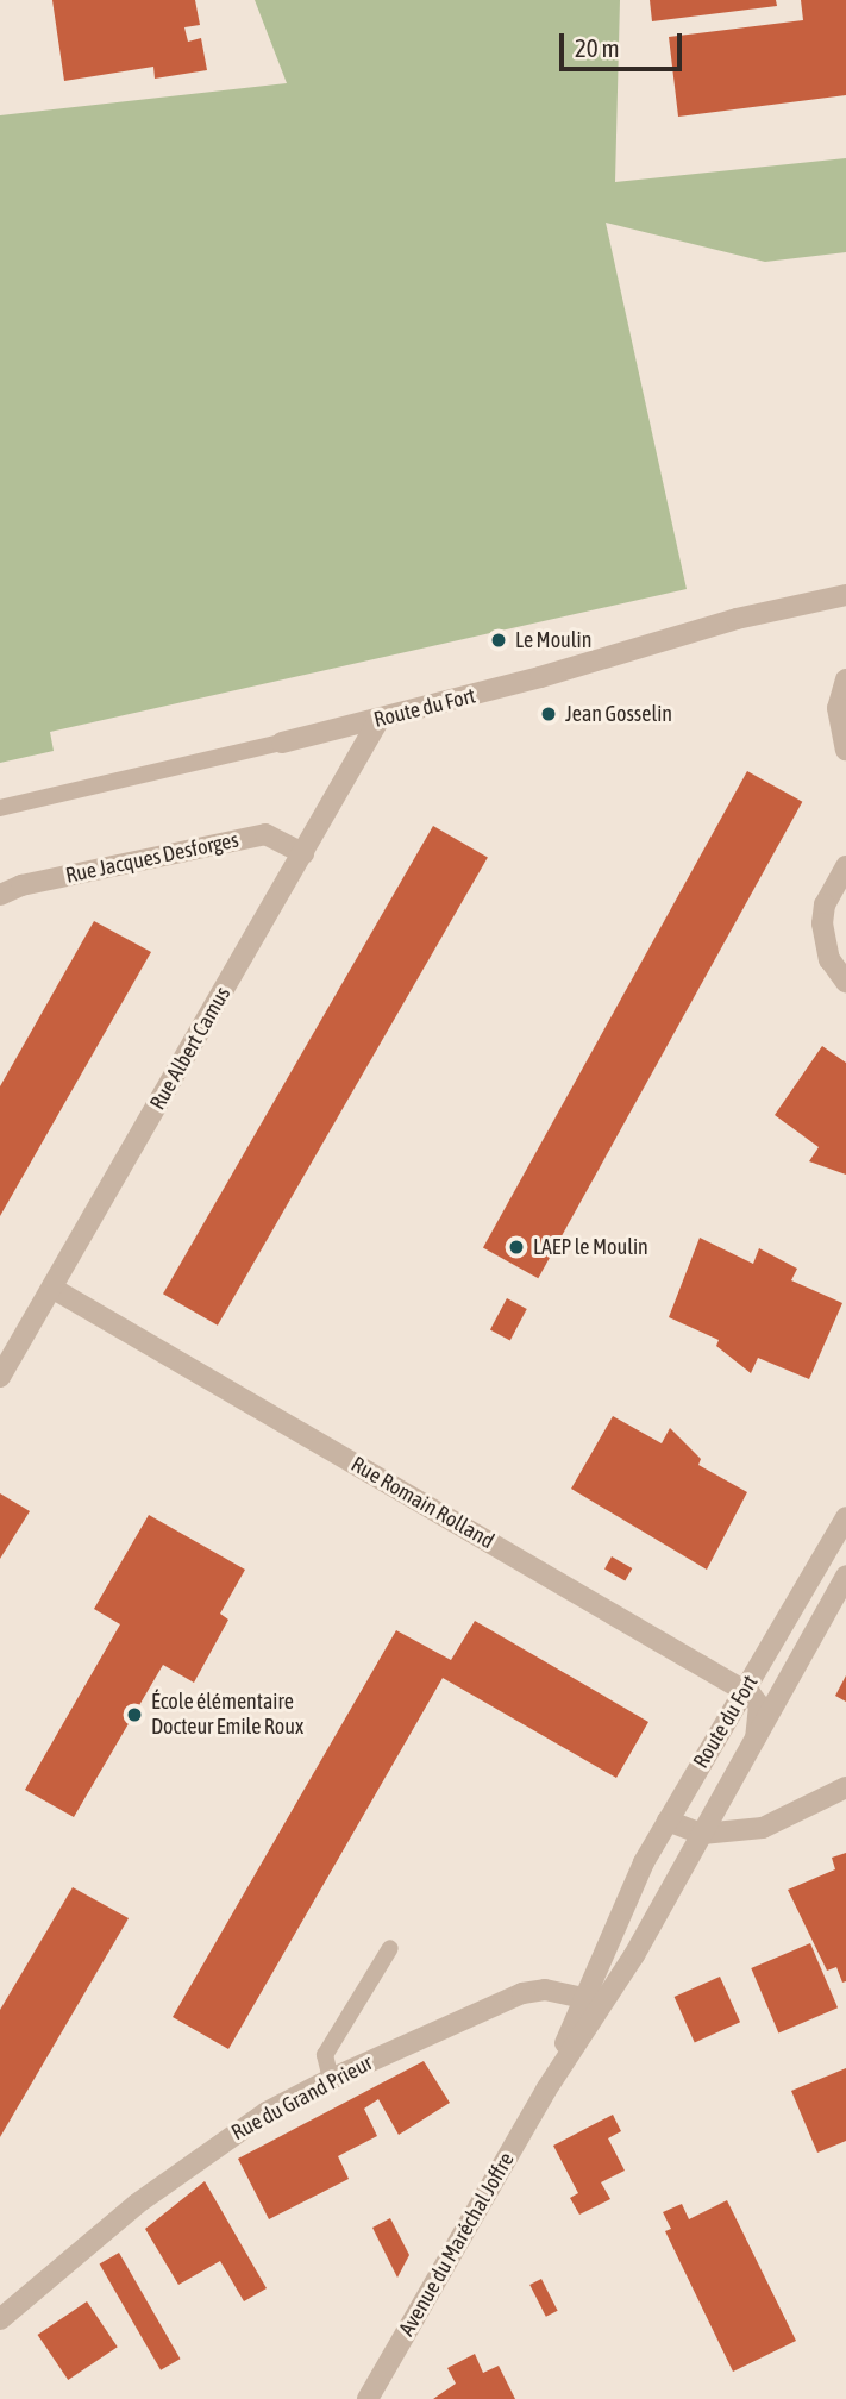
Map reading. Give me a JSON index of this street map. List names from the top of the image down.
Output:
{
  "streets": {
    "street": [
      "Route du Fort",
      "Rue Jacques Desforges",
      "Rue Albert Camus",
      "Rue Romain Rolland",
      "Rue du Grand Prieur",
      "Avenue du Maréchal Joffre"
    ]
  },
  "crossings": [
    ["Route du Fort", "Rue Albert Camus"],
    ["Route du Fort", "Rue Romain Rolland"],
    ["Route du Fort", "Avenue du Maréchal Joffre"],
    ["Rue Jacques Desforges", "Rue Albert Camus"],
    ["Rue Albert Camus", "Rue Romain Rolland"],
    ["Rue du Grand Prieur", "Avenue du Maréchal Joffre"]
  ],
  "places": [
    "Le Moulin",
    "Jean Gosselin",
    "LAEP le Moulin",
    "École élémentaire Docteur Emile Roux"
  ],
  "scale_bar": "20 m"
}
